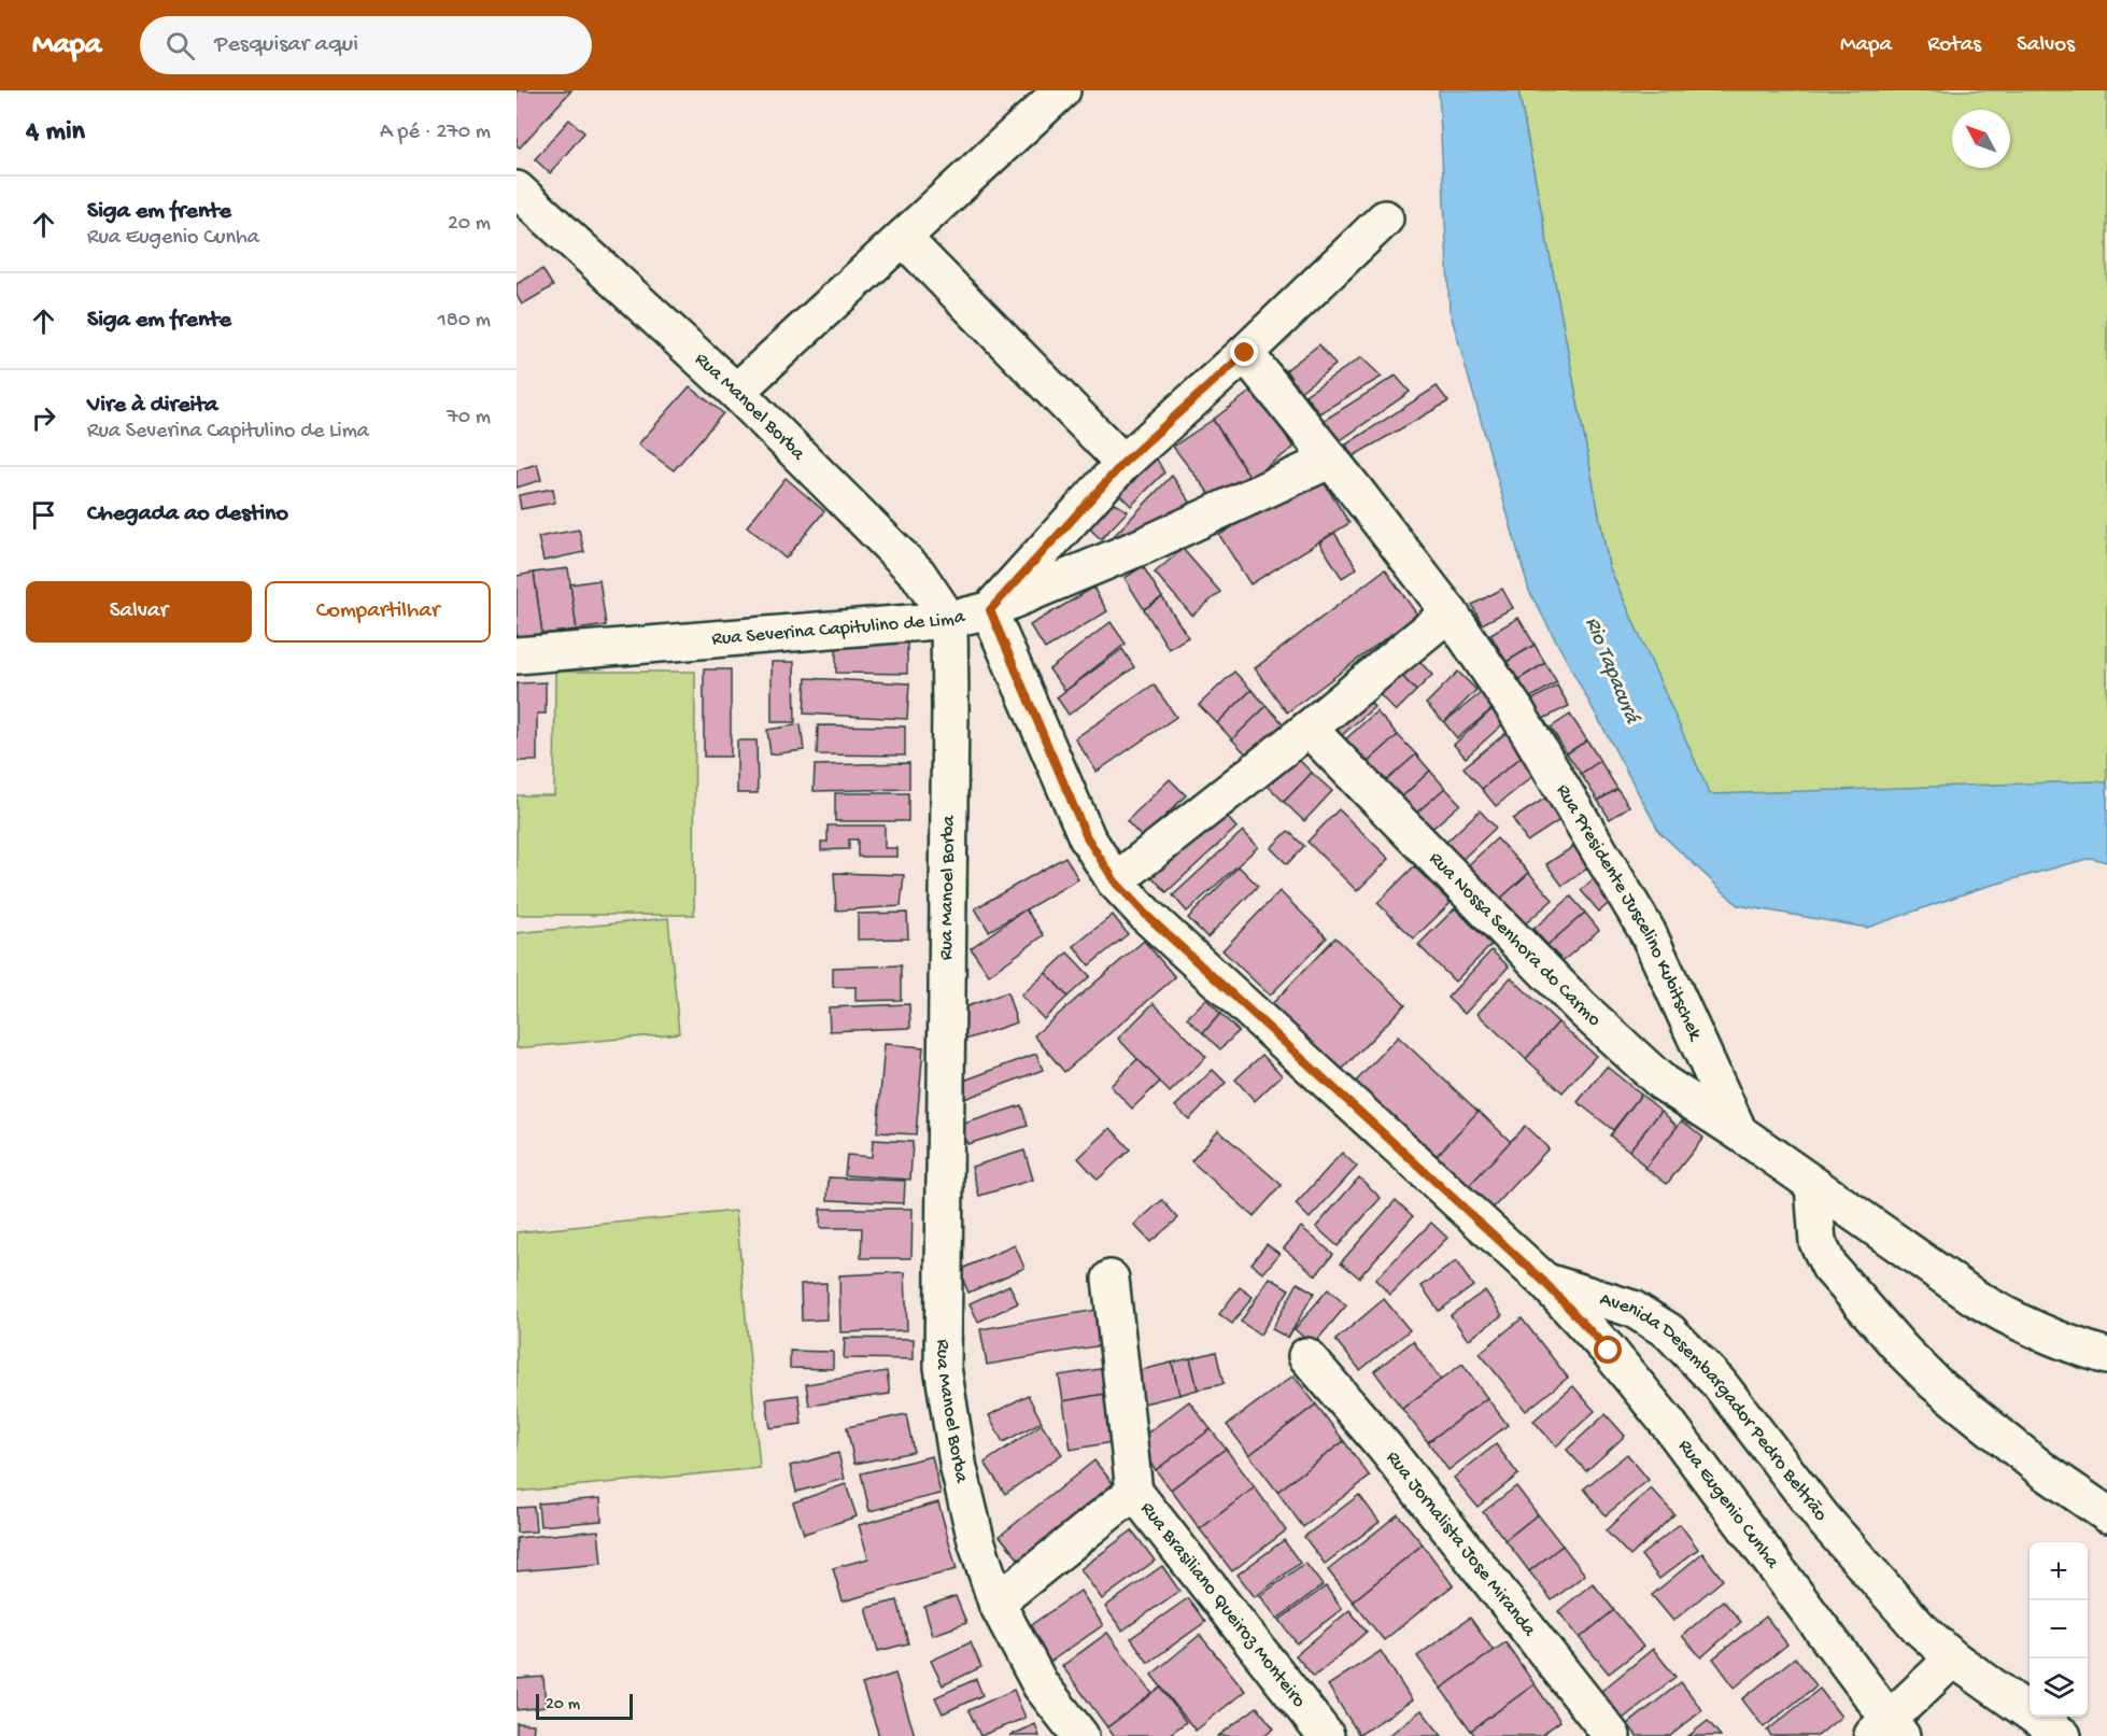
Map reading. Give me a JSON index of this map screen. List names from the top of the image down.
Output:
{
  "streets": {
    "street": [
      "Rua Manoel Borba",
      "Rua Severina Capitulino de Lima",
      "Rua Presidente Juscelino Kubitschek",
      "Rua Nossa Senhora do Carmo",
      "Avenida Desembargador Pedro Beltrão",
      "Rua Eugenio Cunha",
      "Rua Jornalista Jose Miranda",
      "Rua Brasiliano Queiroz Monteiro"
    ]
  },
  "crossings": [
    ["Rua Manoel Borba", "Rua Severina Capitulino de Lima"],
    ["Rua Manoel Borba", "Rua Brasiliano Queiroz Monteiro"],
    ["Rua Severina Capitulino de Lima", "Rua Presidente Juscelino Kubitschek"],
    ["Rua Severina Capitulino de Lima", "Avenida Desembargador Pedro Beltrão"],
    ["Rua Presidente Juscelino Kubitschek", "Rua Nossa Senhora do Carmo"],
    ["Avenida Desembargador Pedro Beltrão", "Rua Eugenio Cunha"]
  ],
  "water": ["Rio Tapacurá"],
  "scale_bar": "20 m",
  "north": "top left",
  "page": {
    "header": "Mapa",
    "search": "Pesquisar aqui",
    "nav": ["Mapa", "Rotas", "Salvos"],
    "heading": ["4 min", "A pé · 270 m"],
    "list": [
      ["Siga em frente", "Rua Eugenio Cunha", "20 m"],
      ["Siga em frente", "180 m"],
      ["Vire à direita", "Rua Severina Capitulino de Lima", "70 m"],
      "Chegada ao destino"
    ],
    "buttons": ["Salvar", "Compartilhar"],
    "map_buttons": ["+", "−"],
    "scale": "20 m"
  }
}
